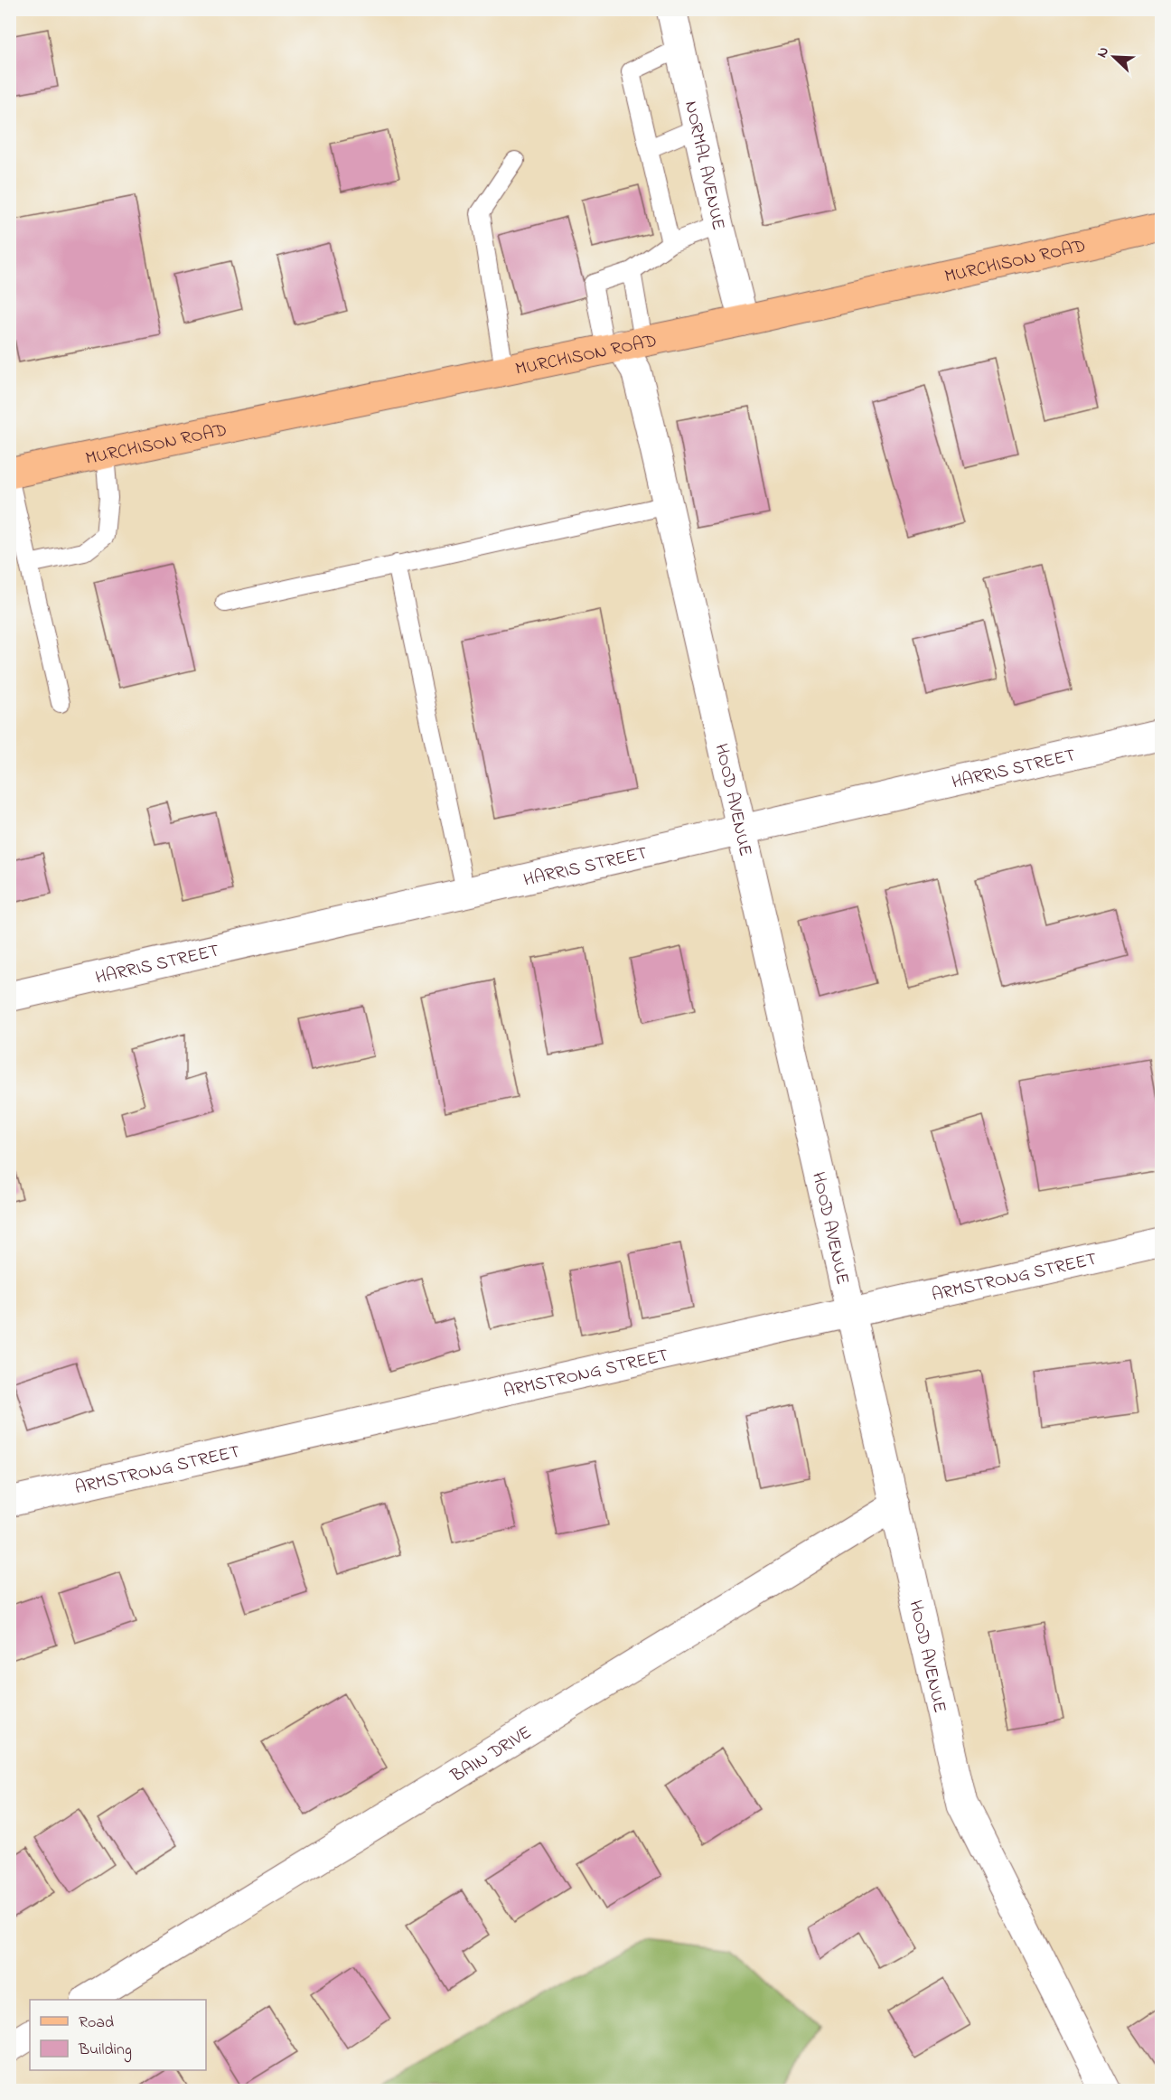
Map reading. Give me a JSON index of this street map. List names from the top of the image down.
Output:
{
  "streets": {
    "main road": ["MURCHISON ROAD"],
    "street": [
      "NORMAL AVENUE",
      "HARRIS STREET",
      "HOOD AVENUE",
      "ARMSTRONG STREET",
      "BAIN DRIVE"
    ]
  },
  "crossings": [
    ["NORMAL AVENUE", "MURCHISON ROAD"],
    ["MURCHISON ROAD", "HOOD AVENUE"],
    ["HARRIS STREET", "HOOD AVENUE"],
    ["HOOD AVENUE", "ARMSTRONG STREET"],
    ["HOOD AVENUE", "BAIN DRIVE"]
  ],
  "legend": ["Road", "Building"],
  "north": "top left"
}
